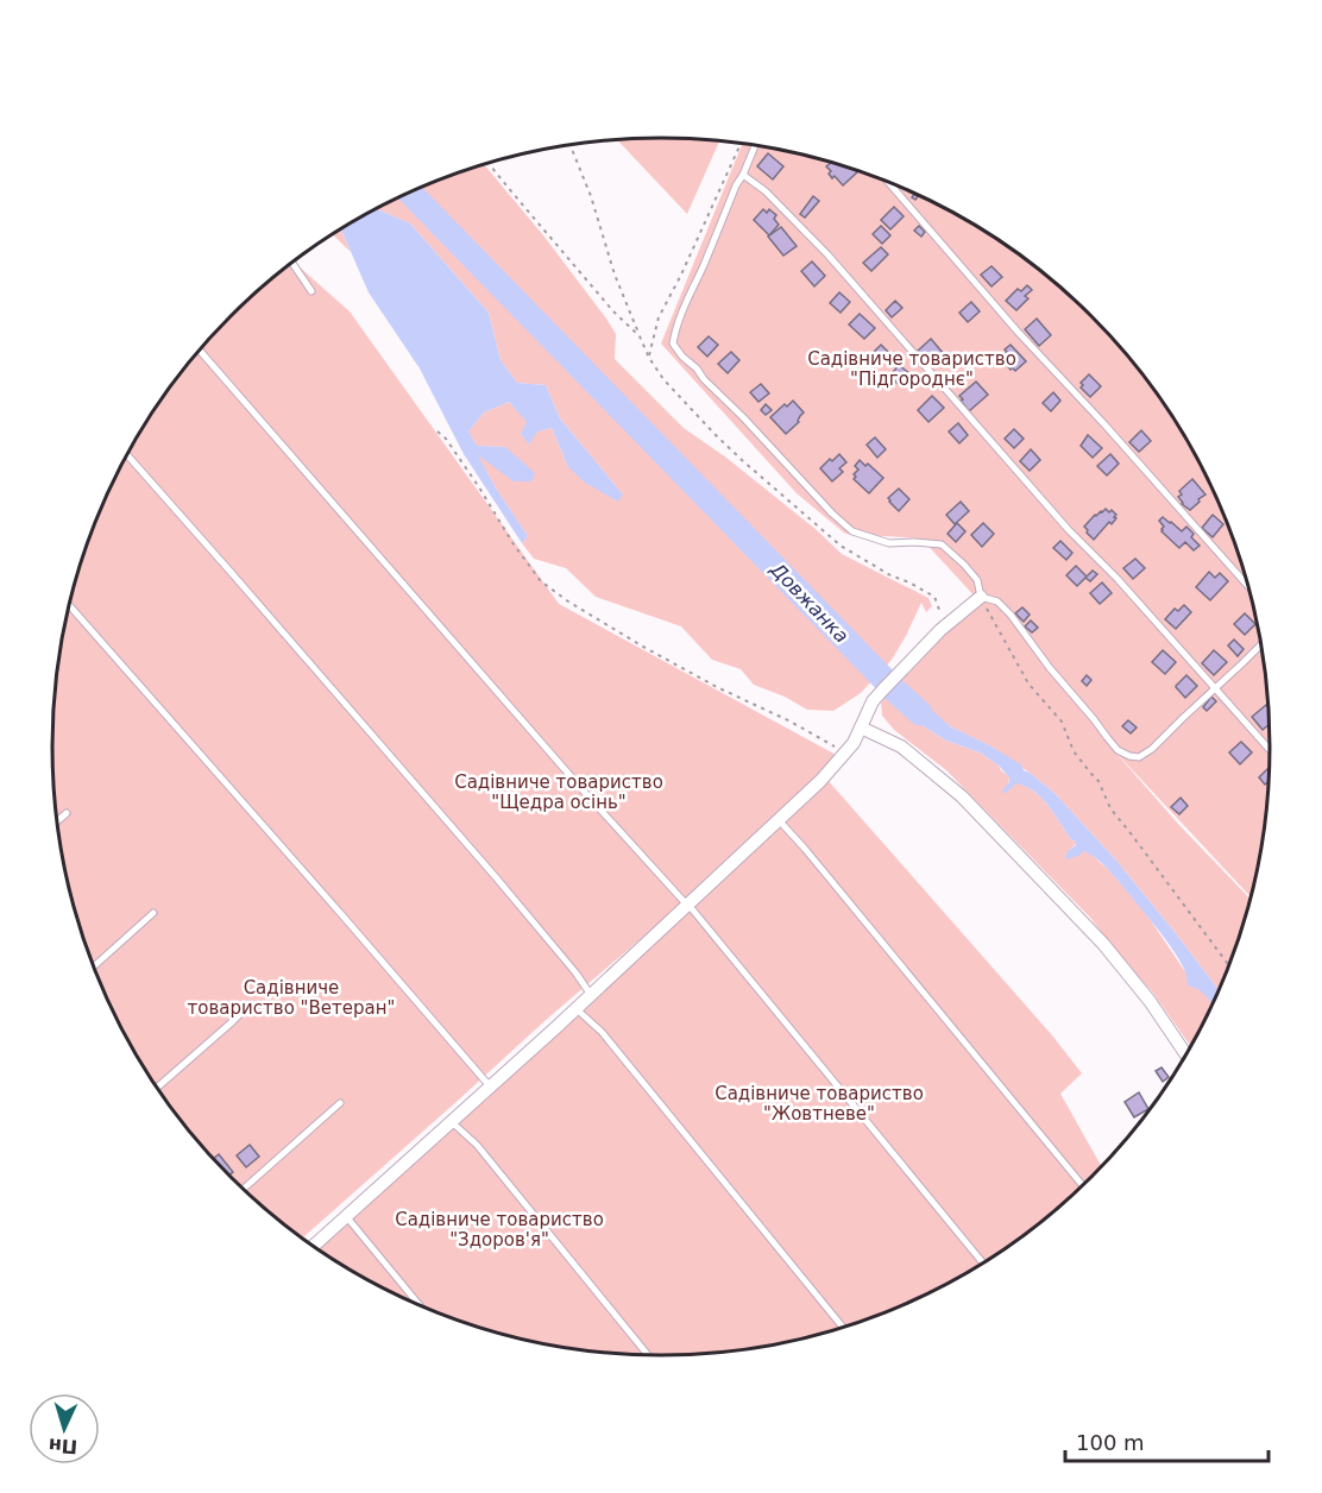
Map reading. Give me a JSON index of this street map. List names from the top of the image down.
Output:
{
  "water": ["Довжанка"],
  "parks": [
    "Садівниче товариство \"Підгороднє\"",
    "Садівниче товариство \"Щедра осінь\"",
    "Садівниче товариство \"Ветеран\"",
    "Садівниче товариство \"Жовтневе\"",
    "Садівниче товариство \"Здоров'я\""
  ],
  "scale_bar": "100 m",
  "north": "bottom"
}
